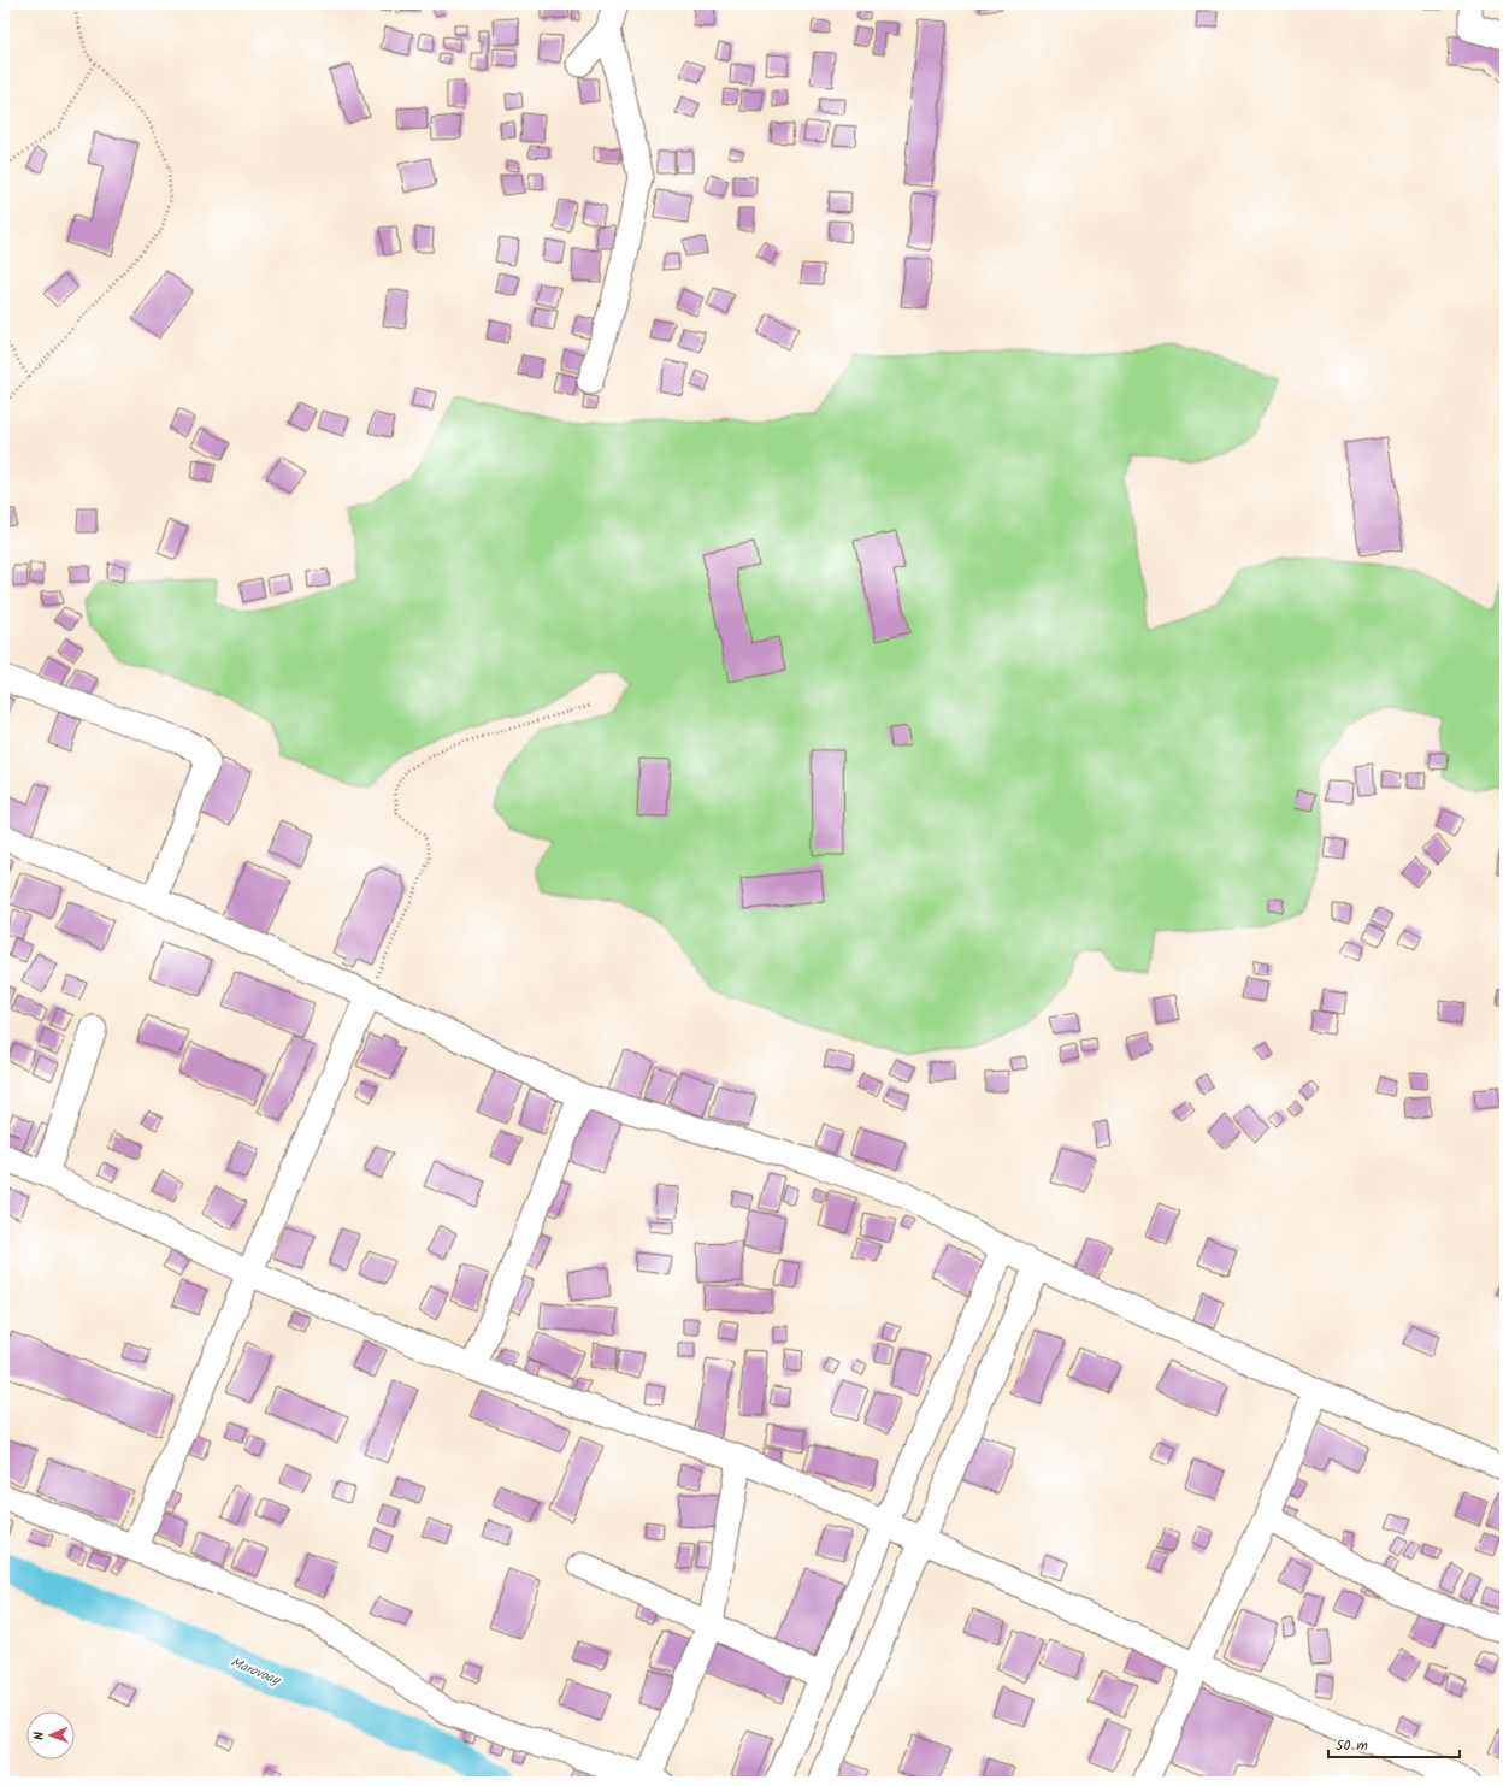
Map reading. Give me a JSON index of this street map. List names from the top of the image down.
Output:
{
  "water": ["Marovoay"],
  "scale_bar": "50 m",
  "north": "left"
}
